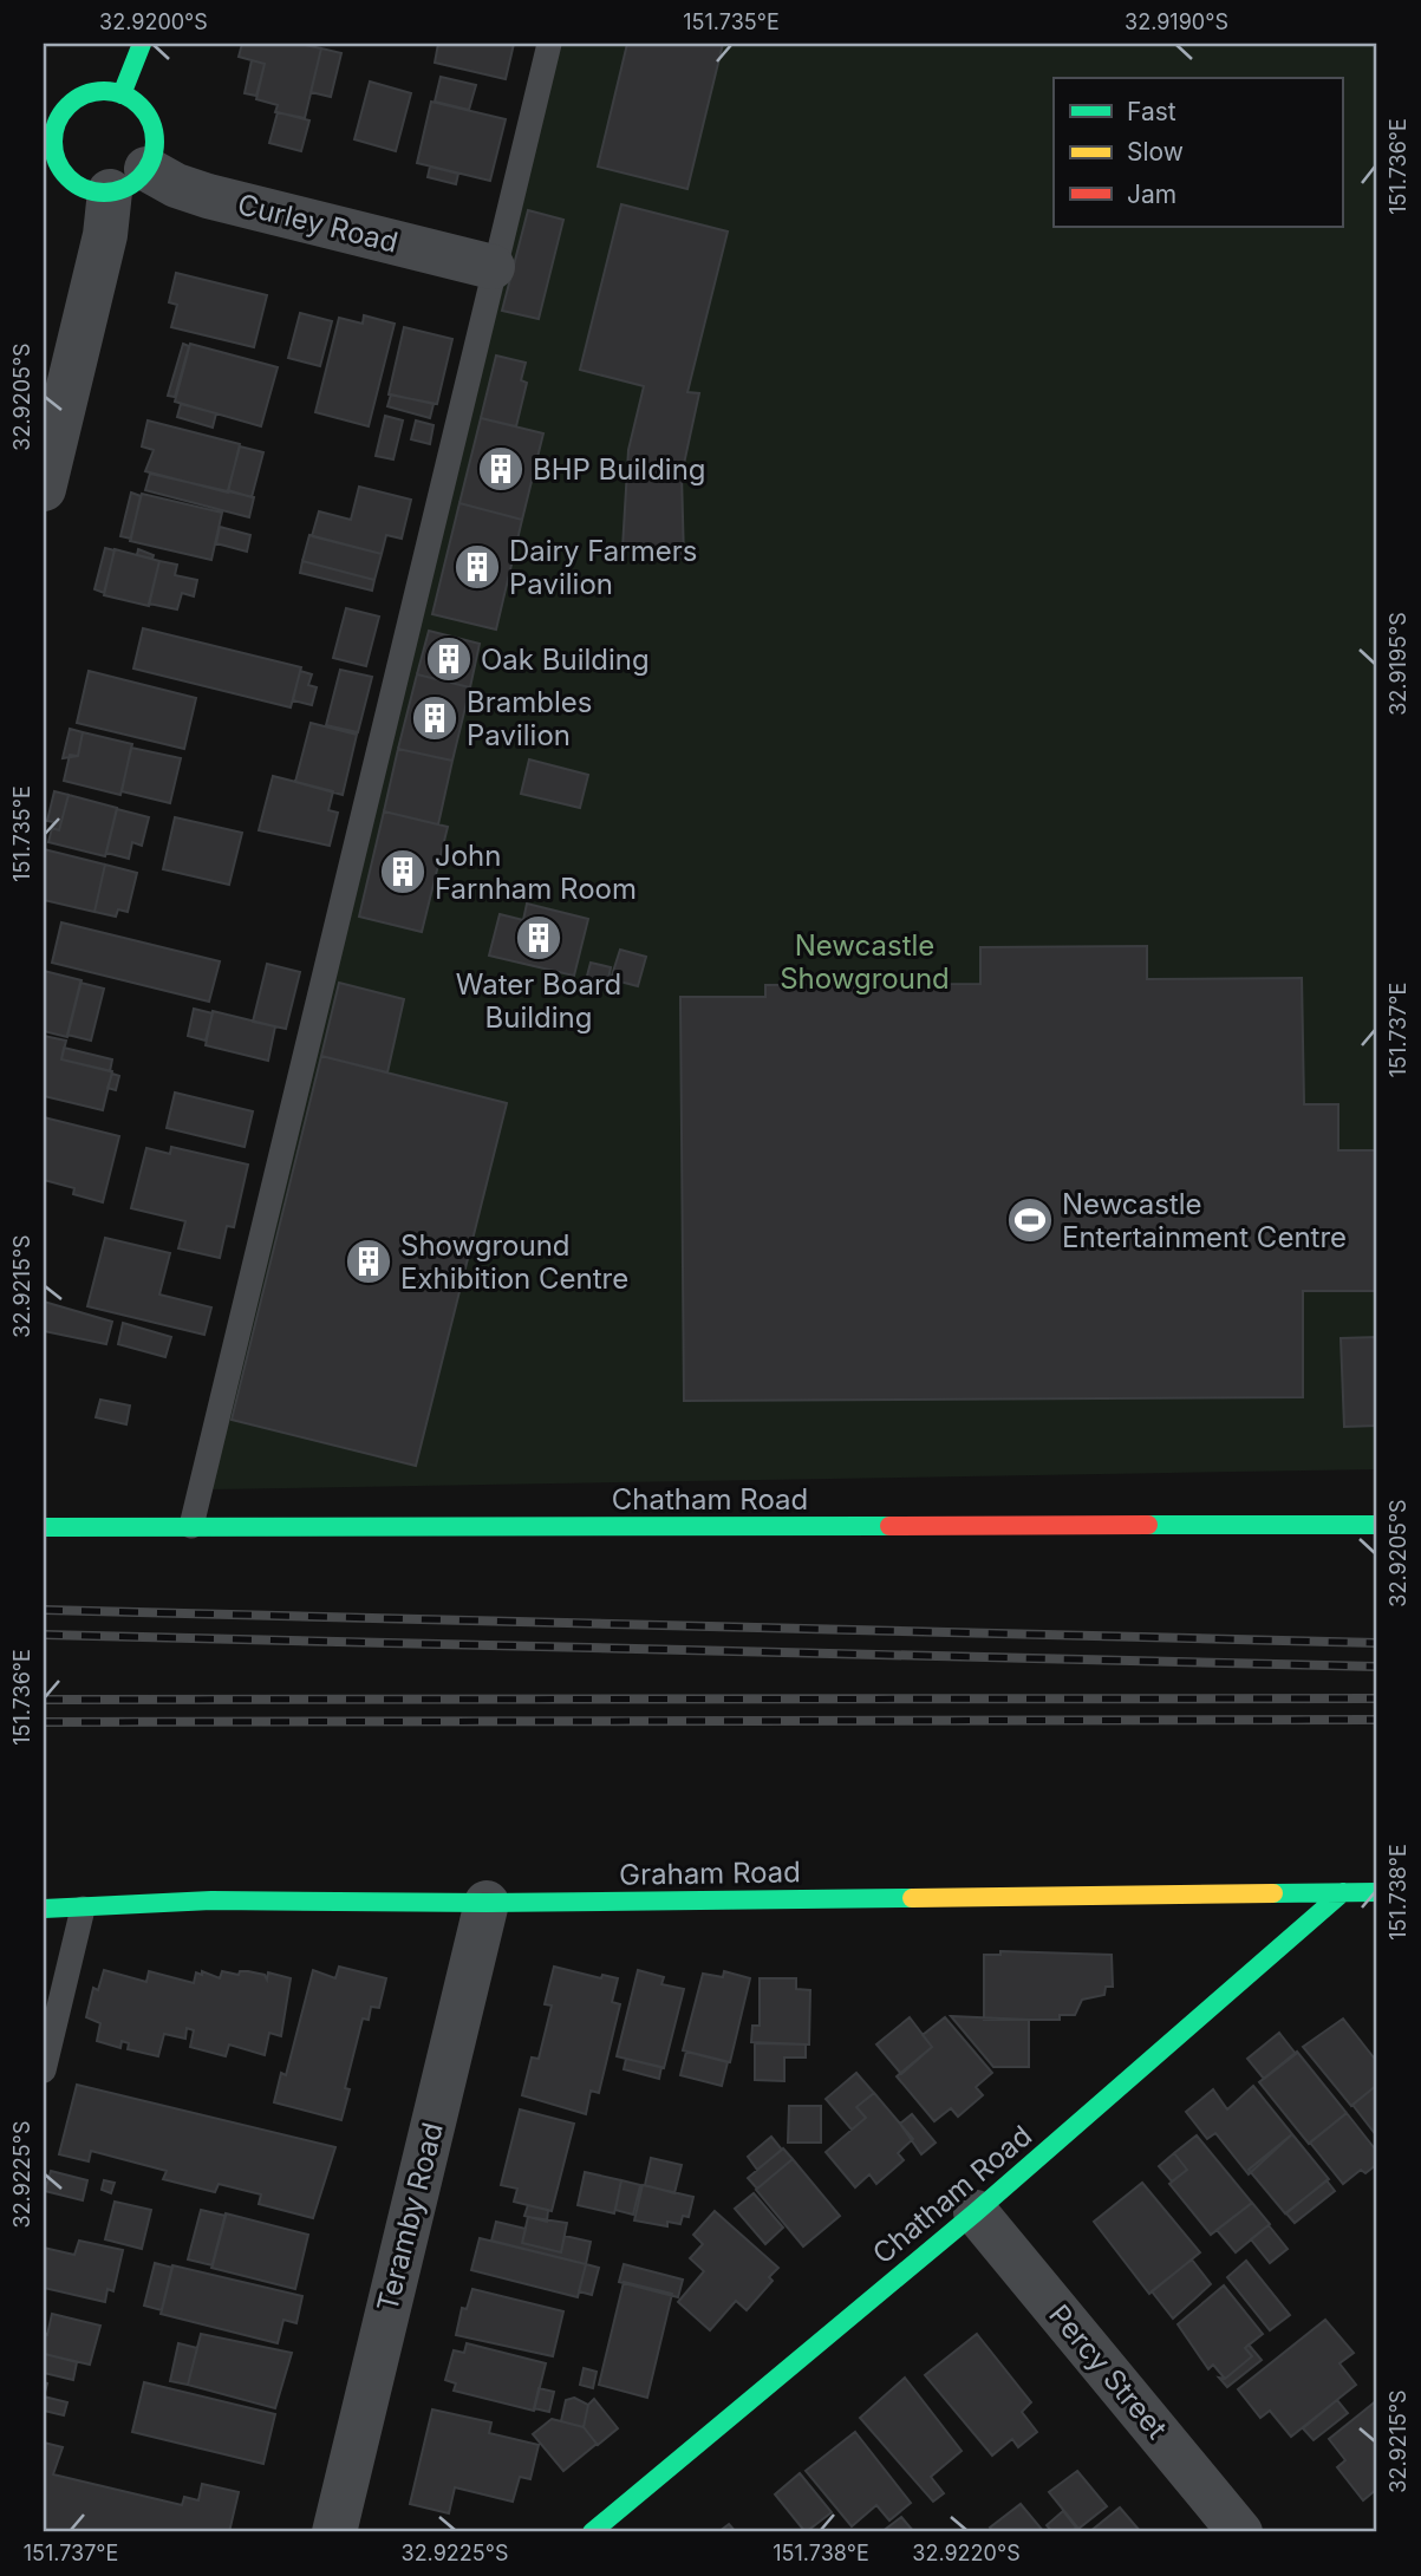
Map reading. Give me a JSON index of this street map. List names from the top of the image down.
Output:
{
  "streets": {
    "street": [
      "Curley Road",
      "Chatham Road",
      "Graham Road",
      "Teramby Road",
      "Percy Street"
    ]
  },
  "crossings": [
    ["Chatham Road", "Graham Road"],
    ["Chatham Road", "Percy Street"],
    ["Graham Road", "Teramby Road"]
  ],
  "parks": ["Newcastle Showground"],
  "places": {
    "building": [
      "BHP Building",
      "Dairy Farmers Pavilion",
      "Oak Building",
      "Brambles Pavilion",
      "John Farnham Room",
      "Water Board Building",
      "Showground Exhibition Centre"
    ],
    "sports": ["Newcastle Entertainment Centre"]
  },
  "legend": ["Fast", "Slow", "Jam"],
  "coordinates": [
    "32.9200°S",
    "151.735°E",
    "32.9190°S",
    "151.736°E",
    "32.9205°S",
    "32.9195°S",
    "151.737°E",
    "32.9215°S",
    "151.738°E",
    "32.9225°S",
    "32.9220°S"
  ]
}
